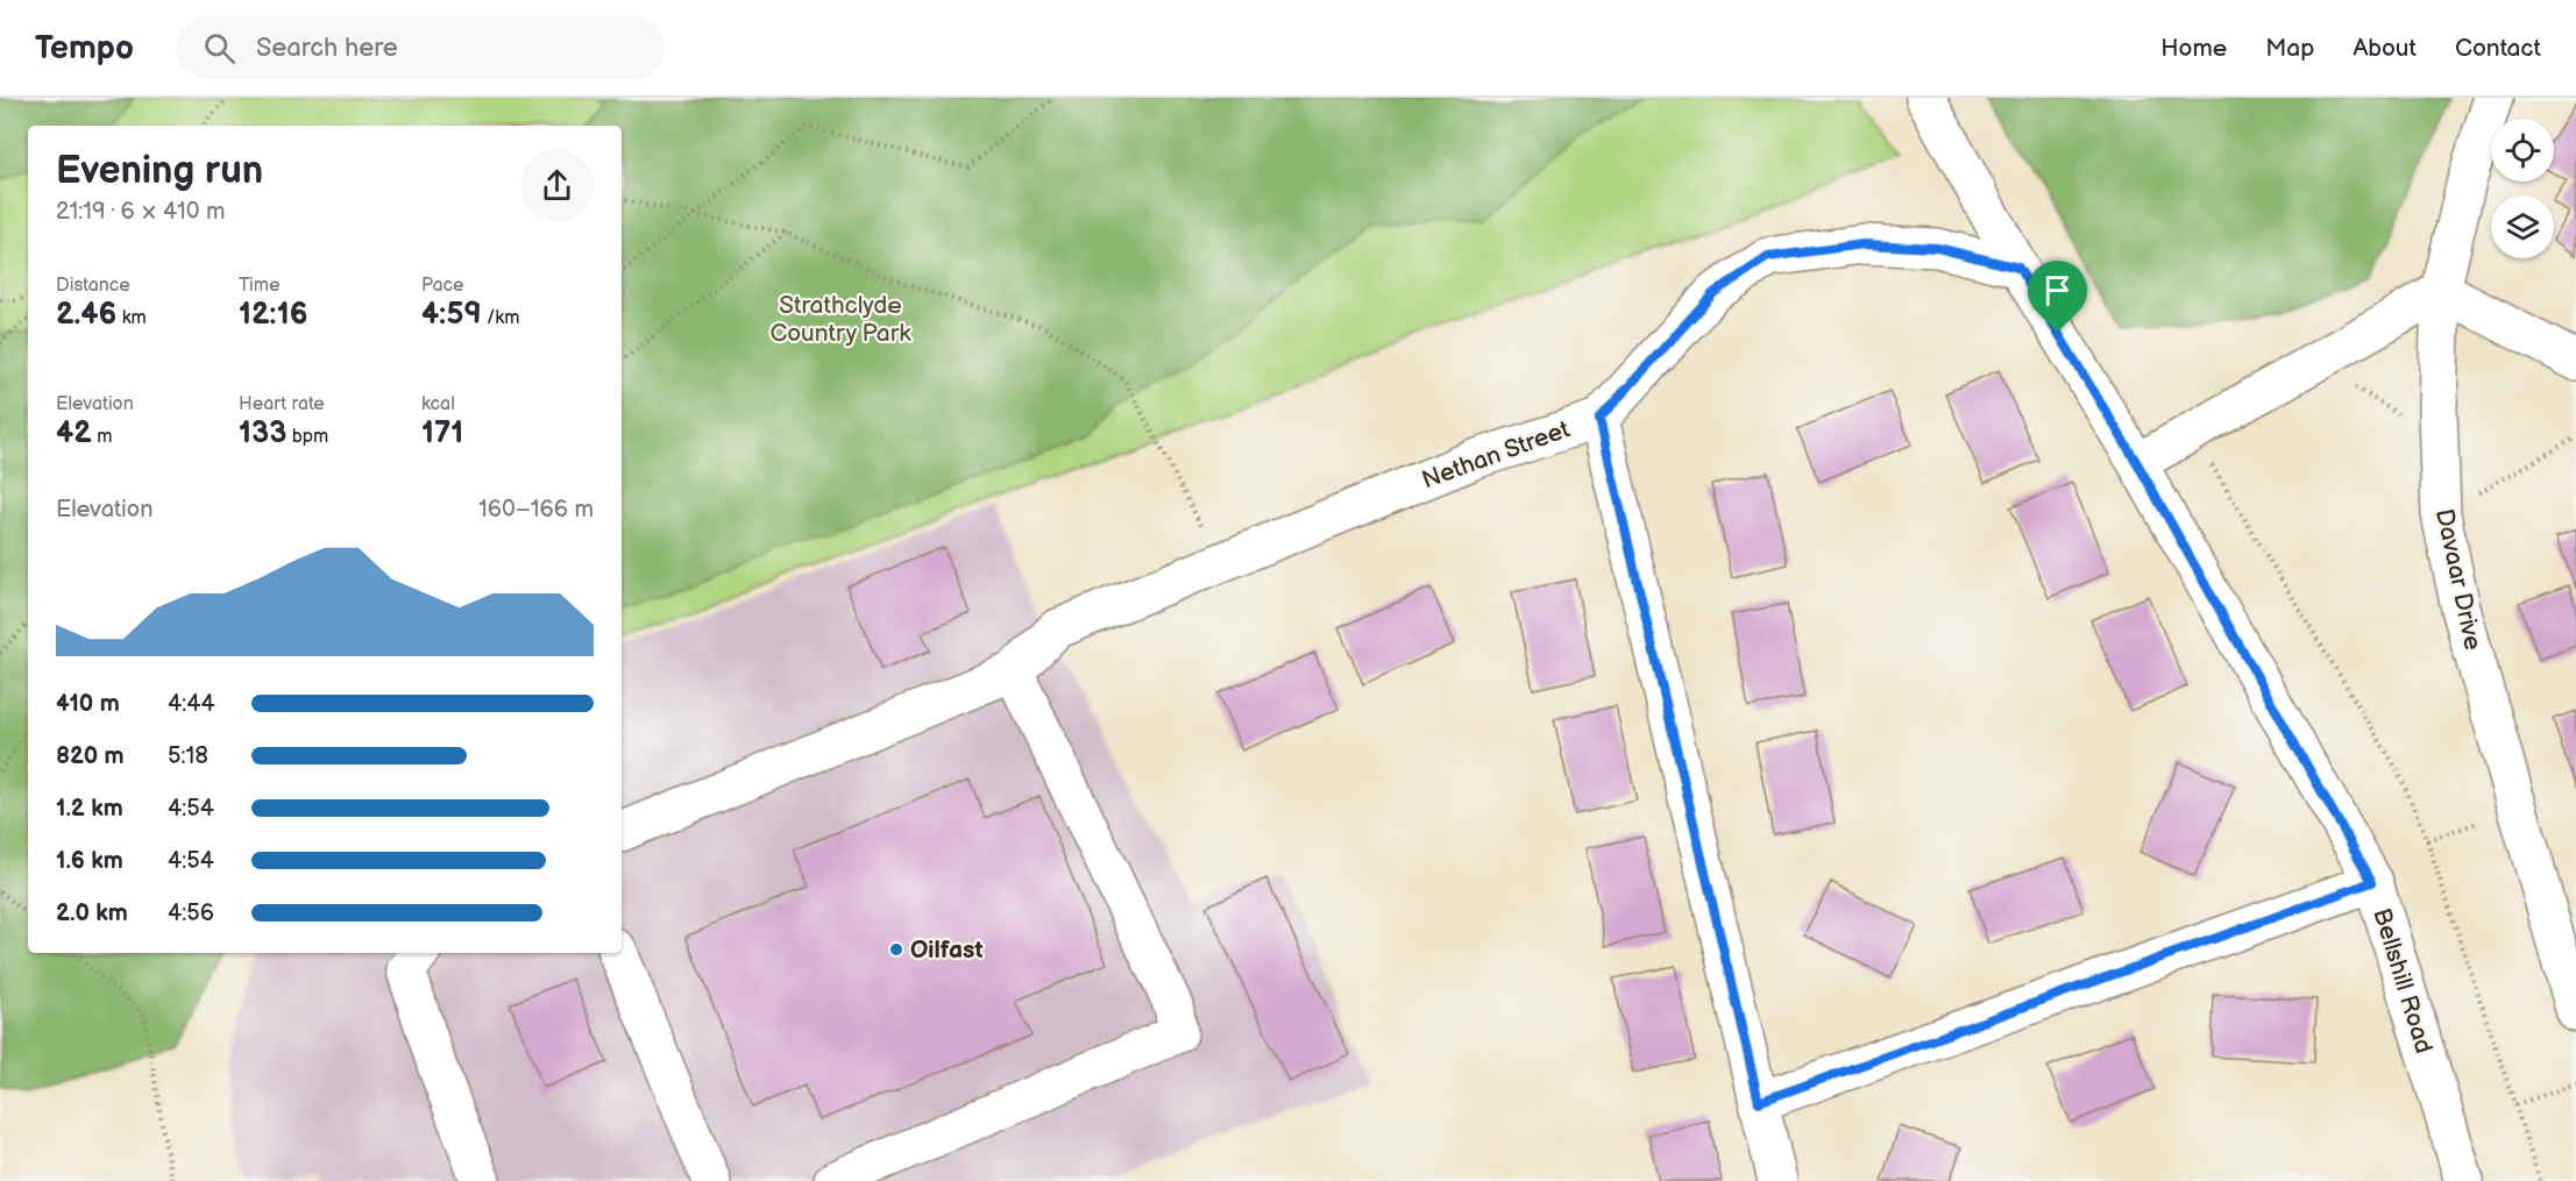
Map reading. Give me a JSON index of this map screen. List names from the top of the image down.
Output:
{
  "streets": {
    "street": ["Nethan Street", "Davaar Drive", "Bellshill Road"]
  },
  "crossings": [
    ["Nethan Street", "Bellshill Road"]
  ],
  "parks": ["Strathclyde Country Park"],
  "places": ["Oilfast"],
  "page": {
    "header": "Tempo",
    "search": "Search here",
    "nav": [
      "Home",
      "Map",
      "About",
      "Contact"
    ],
    "heading": ["Evening run", "21:19 · 6 × 410 m"],
    "stats": [
      ["Distance", "2.46 km"],
      ["Time", "12:16"],
      ["Pace", "4:59 /km"],
      ["Elevation", "42 m"],
      ["Heart rate", "133 bpm"],
      ["kcal", "171"]
    ],
    "chart": ["Elevation", "160–166 m"],
    "list": [
      {
        "name": "410 m",
        "note": "4:44"
      },
      {
        "name": "820 m",
        "note": "5:18"
      },
      {
        "name": "1.2 km",
        "note": "4:54"
      },
      {
        "name": "1.6 km",
        "note": "4:54"
      },
      {
        "name": "2.0 km",
        "note": "4:56"
      }
    ]
  }
}
